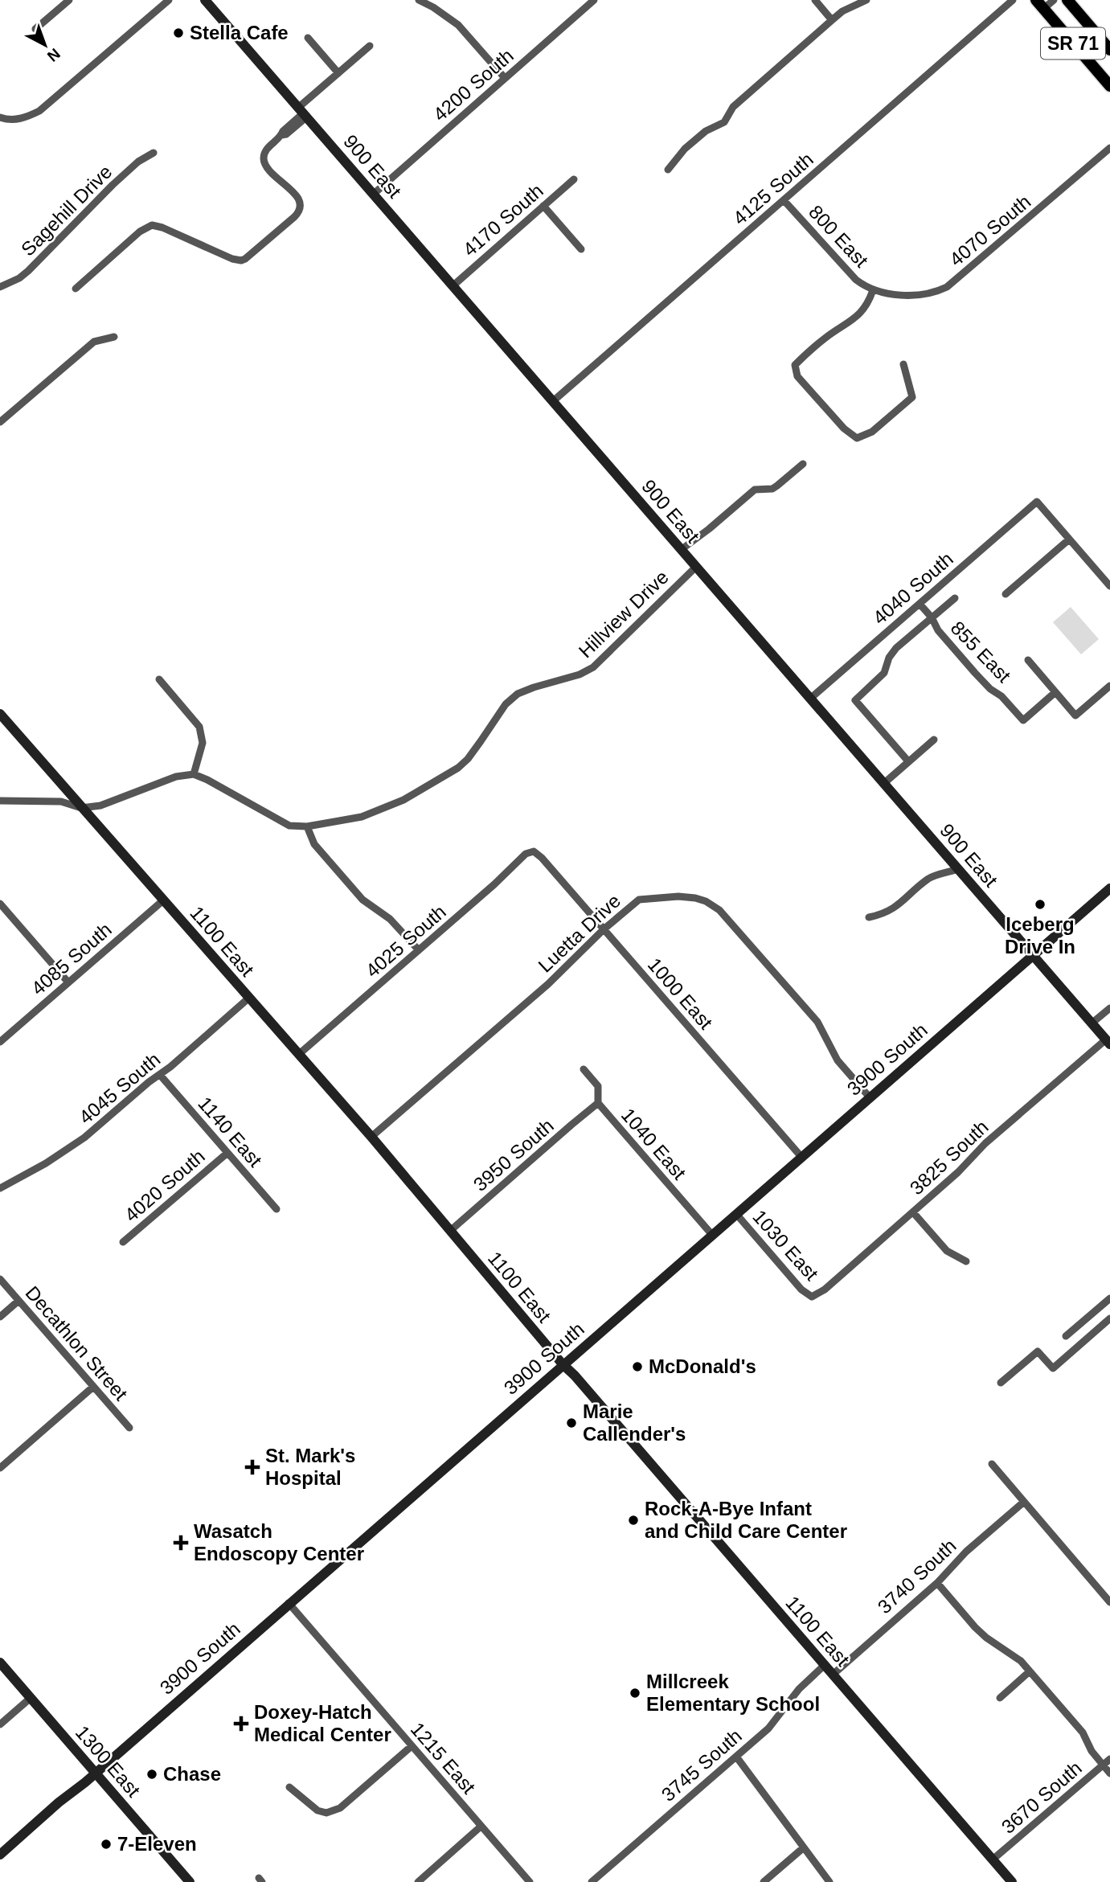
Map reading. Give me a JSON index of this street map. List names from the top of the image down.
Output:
{
  "streets": {
    "main road": [
      "SR 71",
      "900 East",
      "1100 East",
      "3900 South",
      "1300 East"
    ],
    "street": [
      "4200 South",
      "4125 South",
      "Sagehill Drive",
      "4170 South",
      "4070 South",
      "800 East",
      "4040 South",
      "Hillview Drive",
      "855 East",
      "Luetta Drive",
      "4025 South",
      "4085 South",
      "1000 East",
      "4045 South",
      "1140 East",
      "1040 East",
      "3950 South",
      "3825 South",
      "4020 South",
      "1030 East",
      "Decathlon Street",
      "3740 South",
      "1215 East",
      "3745 South",
      "3670 South"
    ]
  },
  "crossings": [
    ["4200 South", "900 East"],
    ["900 East", "4125 South"],
    ["900 East", "4170 South"],
    ["900 East", "4040 South"],
    ["900 East", "Hillview Drive"],
    ["900 East", "3900 South"],
    ["900 East", "3825 South"],
    ["4125 South", "800 East"],
    ["4070 South", "800 East"],
    ["4040 South", "855 East"],
    ["Luetta Drive", "1100 East"],
    ["Luetta Drive", "1000 East"],
    ["Luetta Drive", "3900 South"],
    ["1100 East", "4025 South"],
    ["1100 East", "4085 South"],
    ["1100 East", "3900 South"],
    ["1100 East", "4045 South"],
    ["1100 East", "3950 South"],
    ["1100 East", "3740 South"],
    ["1100 East", "3745 South"],
    ["1100 East", "3670 South"],
    ["4025 South", "1000 East"],
    ["1000 East", "3900 South"],
    ["3900 South", "1040 East"],
    ["3900 South", "1030 East"],
    ["3900 South", "1215 East"],
    ["3900 South", "1300 East"],
    ["4045 South", "1140 East"],
    ["1140 East", "4020 South"],
    ["1040 East", "3950 South"],
    ["3825 South", "1030 East"]
  ],
  "places": {
    "other": [
      "Stella Cafe",
      "Iceberg Drive In",
      "McDonald's",
      "Marie Callender's",
      "Rock-A-Bye Infant and Child Care Center",
      "Millcreek Elementary School",
      "Chase",
      "7-Eleven"
    ],
    "health": ["St. Mark's Hospital", "Wasatch Endoscopy Center", "Doxey-Hatch Medical Center"]
  },
  "north": "bottom right"
}
